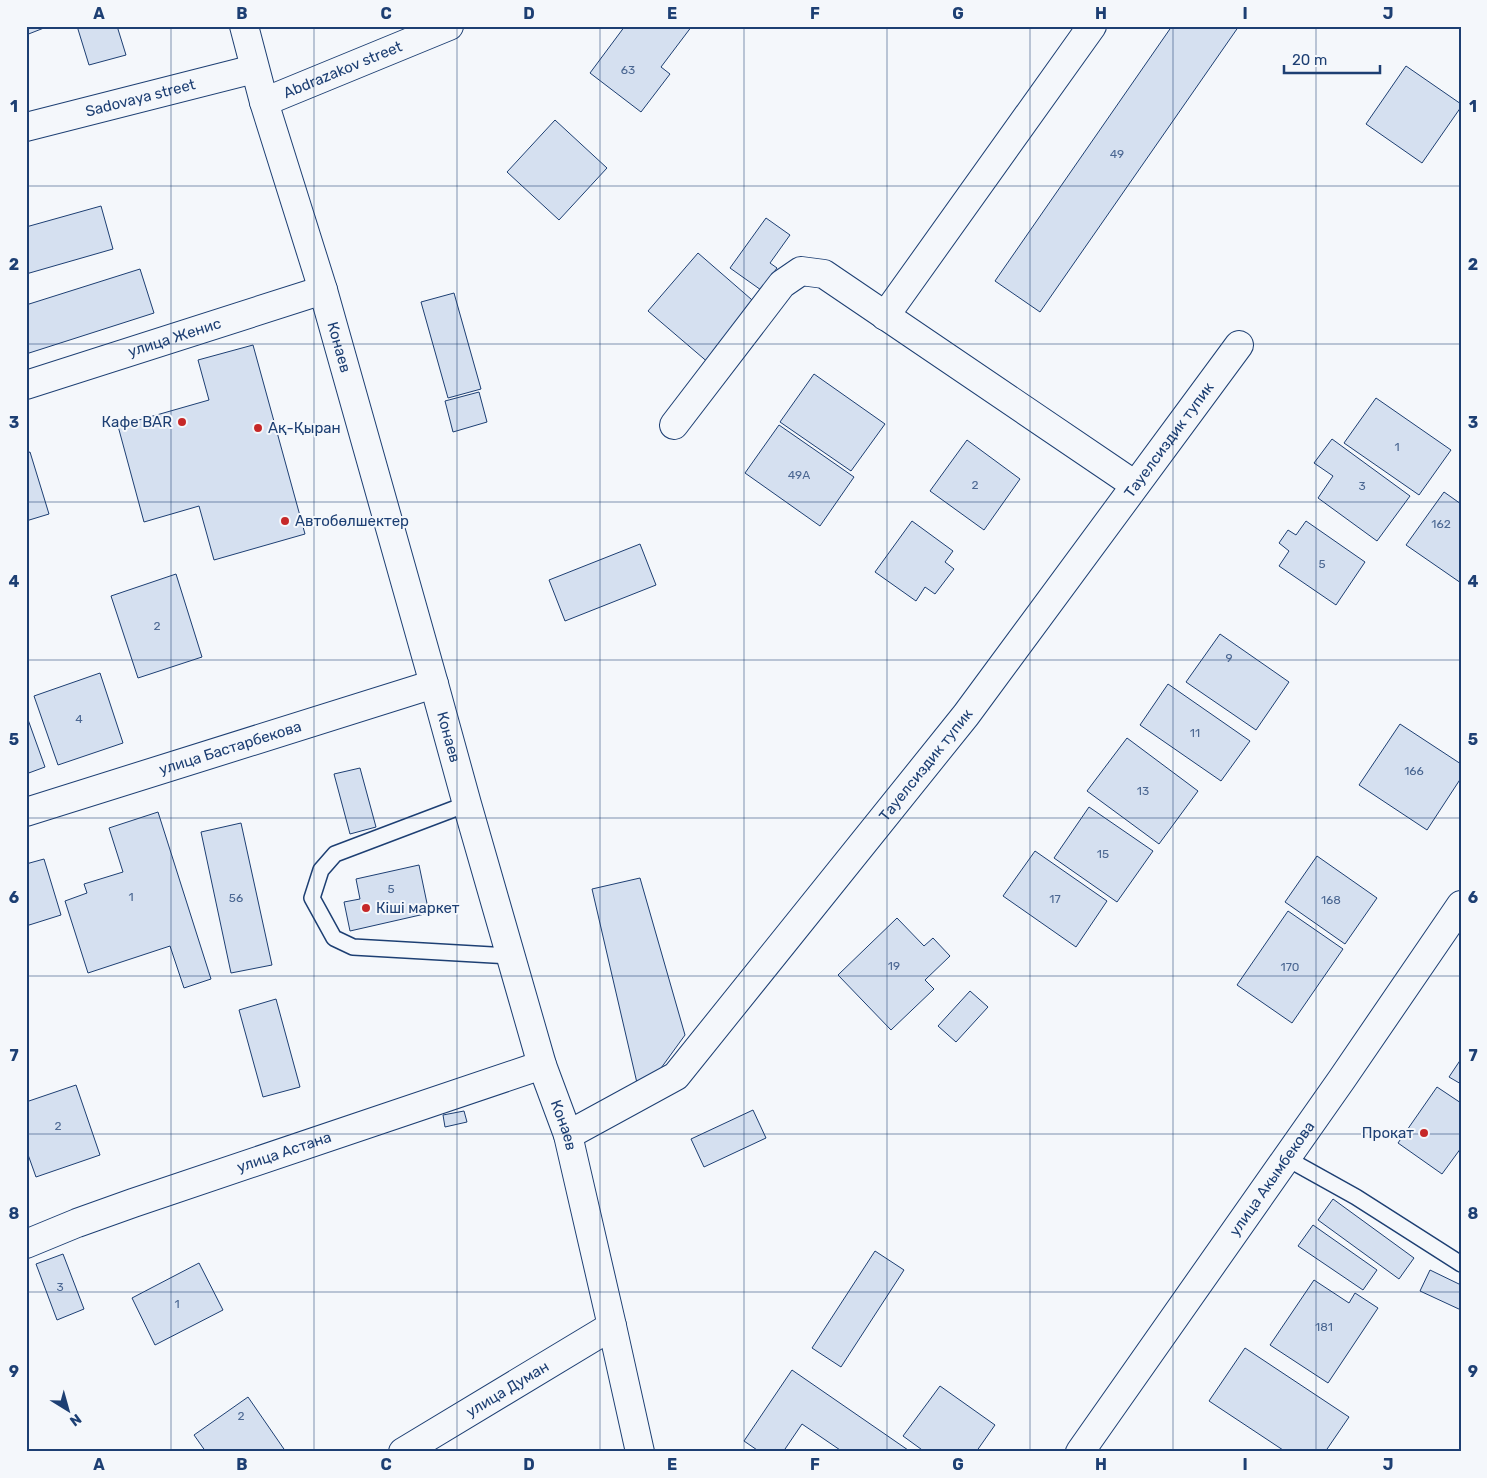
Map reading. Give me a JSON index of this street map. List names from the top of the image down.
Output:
{
  "streets": {
    "street": [
      "Abdrazakov street",
      "Sadovaya street",
      "улица Женис",
      "Конаев",
      "Тауелсиздик тупик",
      "улица Бастарбекова",
      "улица Астана",
      "улица Акымбекова",
      "улица Думан"
    ]
  },
  "crossings": [
    ["Abdrazakov street", "Конаев"],
    ["Sadovaya street", "Конаев"],
    ["улица Женис", "Конаев"],
    ["Конаев", "Тауелсиздик тупик"],
    ["Конаев", "улица Бастарбекова"],
    ["Конаев", "улица Астана"],
    ["Конаев", "улица Думан"]
  ],
  "places": [
    "Кафе BAR",
    "Ақ-Қыран",
    "Автобөлшектер",
    "Кіші маркет",
    "Прокат"
  ],
  "house_numbers": [
    "63",
    "49",
    "1",
    "49А",
    "2",
    "3",
    "162",
    "5",
    "2",
    "9",
    "4",
    "11",
    "166",
    "13",
    "15",
    "5",
    "1",
    "56",
    "17",
    "168",
    "19",
    "170",
    "2",
    "3",
    "1",
    "181",
    "2"
  ],
  "scale_bar": "20 m",
  "north": "bottom right",
  "grid": {
    "columns": [
      "A",
      "B",
      "C",
      "D",
      "E",
      "F",
      "G",
      "H",
      "I",
      "J"
    ],
    "rows": [
      "1",
      "2",
      "3",
      "4",
      "5",
      "6",
      "7",
      "8",
      "9"
    ]
  }
}
